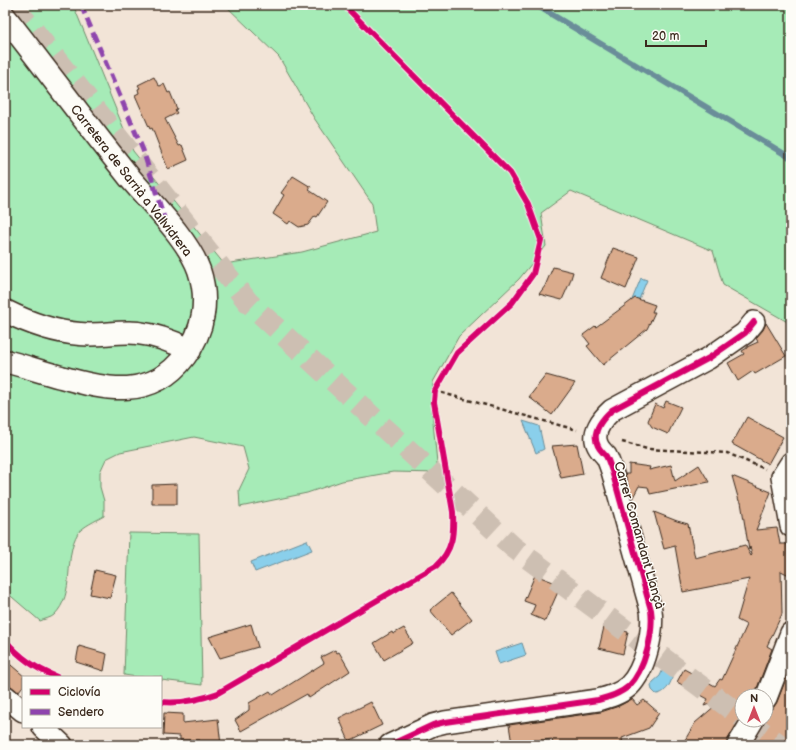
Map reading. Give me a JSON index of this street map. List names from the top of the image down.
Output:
{
  "streets": {
    "main road": ["Carretera de Sarrià a Vallvidrera"],
    "street": ["Carrer Comandant Llançà"]
  },
  "legend": ["Ciclovía", "Sendero"],
  "scale_bar": "20 m",
  "north": "top"
}
